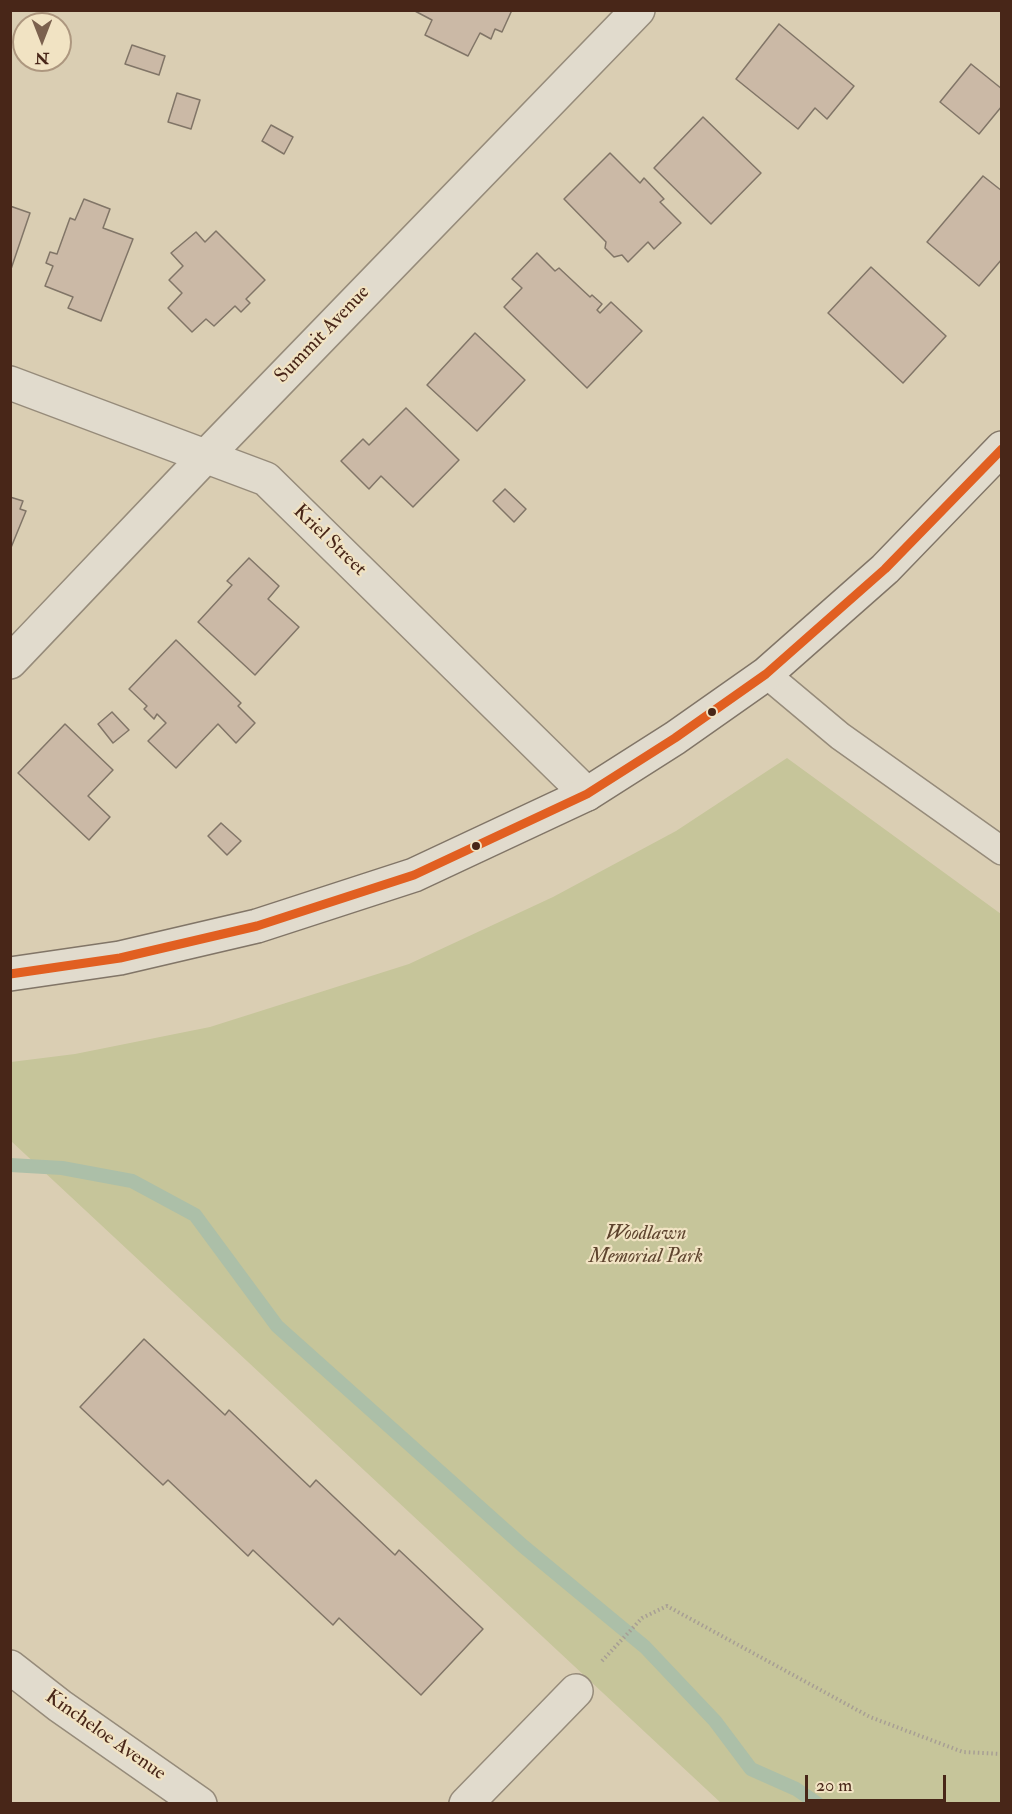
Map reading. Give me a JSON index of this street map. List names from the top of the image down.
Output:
{
  "streets": {
    "street": ["Summit Avenue", "Kriel Street", "Kincheloe Avenue"]
  },
  "crossings": [
    ["Summit Avenue", "Kriel Street"]
  ],
  "parks": ["Woodlawn Memorial Park"],
  "scale_bar": "20 m",
  "north": "bottom"
}
